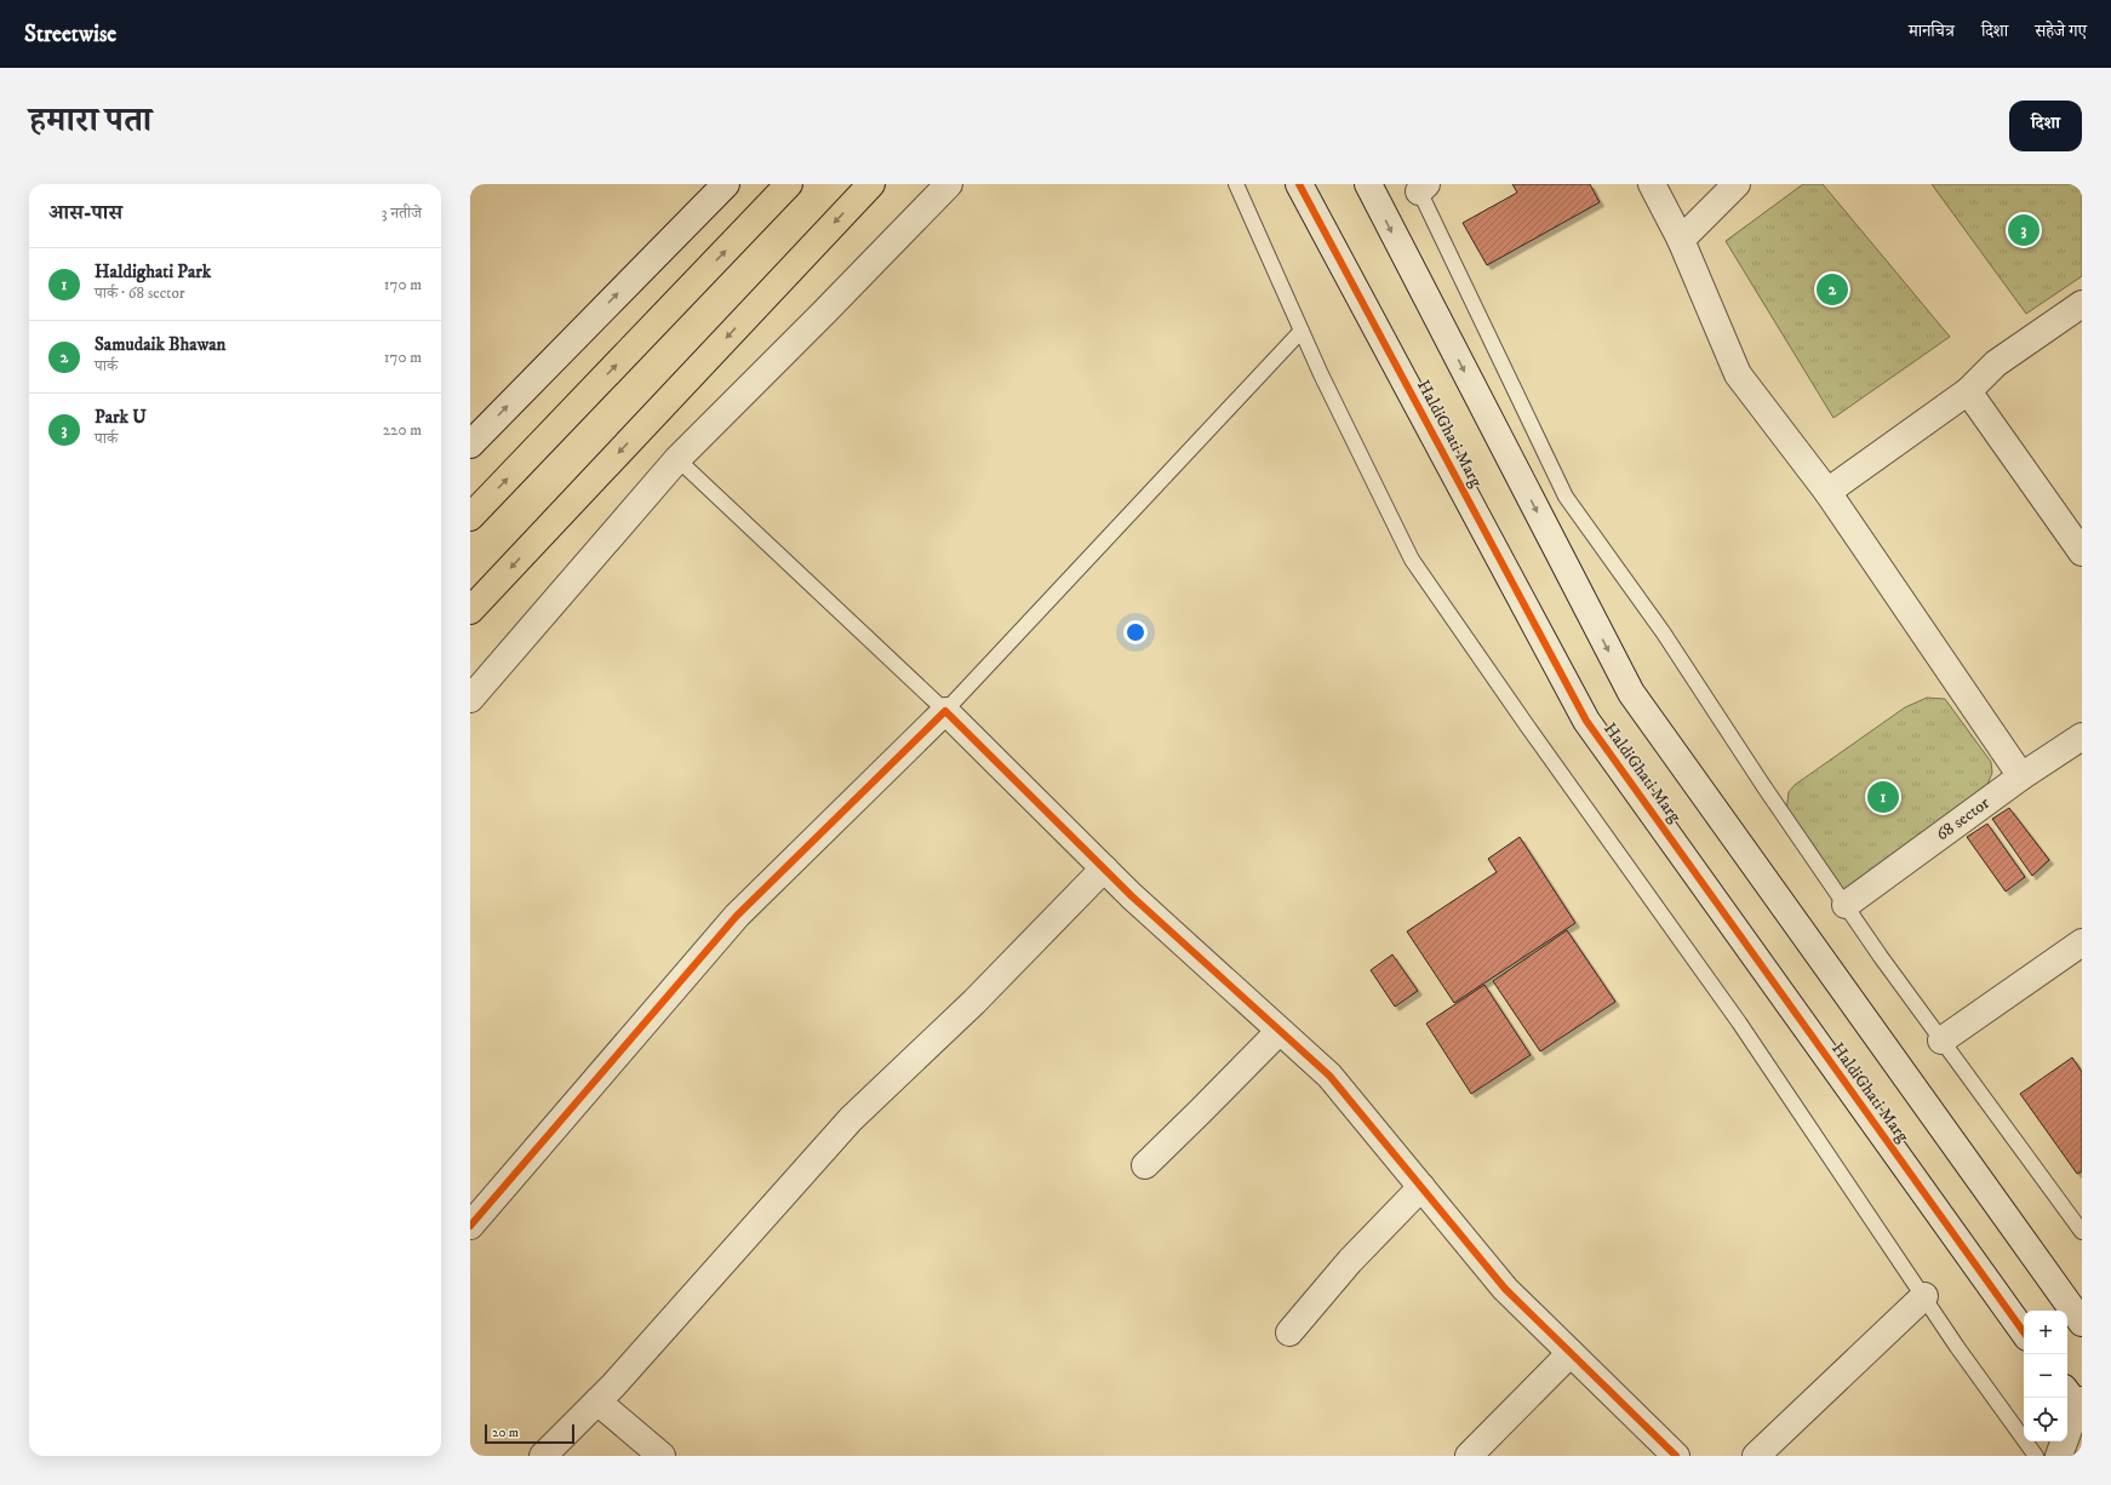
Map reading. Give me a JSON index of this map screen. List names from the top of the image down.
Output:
{
  "streets": {
    "street": ["HaldiGhati Marg", "68 sector"]
  },
  "scale_bar": "20 m",
  "page": {
    "header": "Streetwise",
    "nav": ["मानचित्र", "दिशा", "सहेजे गए"],
    "title": "हमारा पता",
    "buttons": "दिशा",
    "heading": ["आस-पास", "3 नतीजे"],
    "pins": ["3", "2", "1"],
    "list": [
      {
        "mark": "1",
        "name": "Haldighati Park",
        "note": "पार्क · 68 sector",
        "value": "170 m"
      },
      {
        "mark": "2",
        "name": "Samudaik Bhawan",
        "note": "पार्क",
        "value": "170 m"
      },
      {
        "mark": "3",
        "name": "Park U",
        "note": "पार्क",
        "value": "220 m"
      }
    ],
    "map_buttons": ["+", "−"],
    "scale": "20 m"
  }
}
